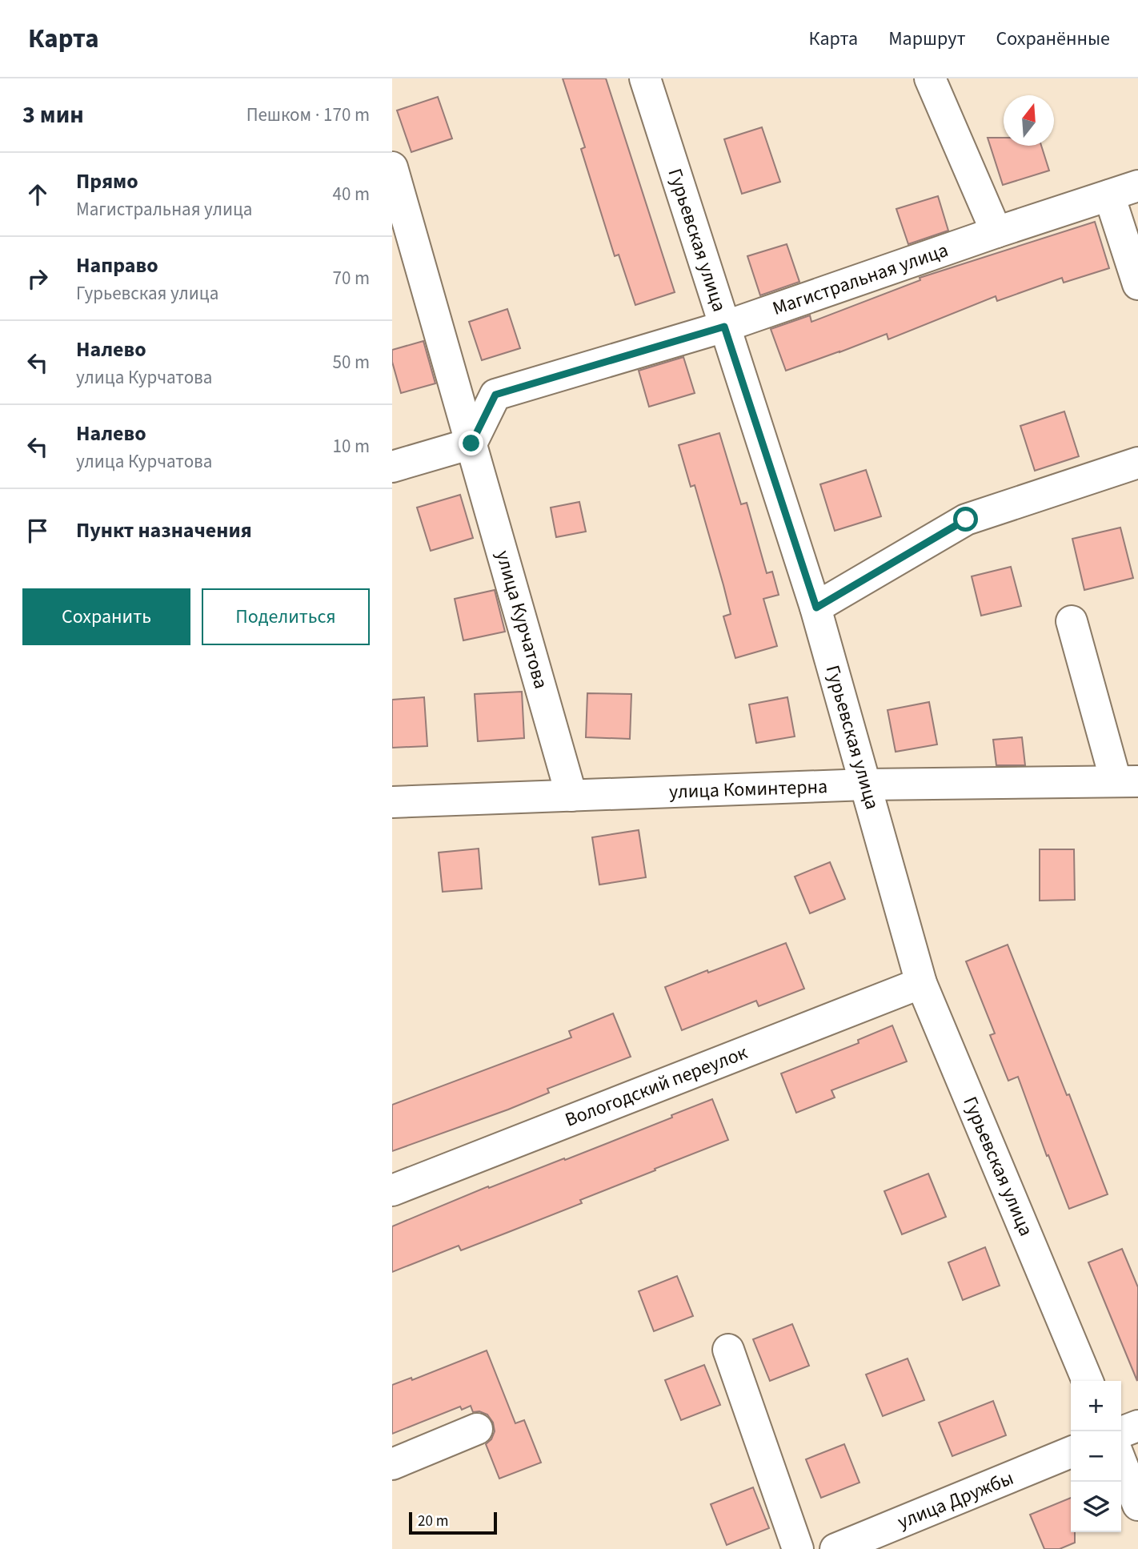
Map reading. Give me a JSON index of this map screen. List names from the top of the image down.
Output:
{
  "streets": {
    "street": [
      "Гурьевская улица",
      "Магистральная улица",
      "улица Курчатова",
      "улица Коминтерна",
      "Вологодский переулок",
      "улица Дружбы"
    ]
  },
  "crossings": [
    ["Гурьевская улица", "Магистральная улица"],
    ["Гурьевская улица", "улица Коминтерна"],
    ["Гурьевская улица", "Вологодский переулок"],
    ["улица Курчатова", "улица Коминтерна"]
  ],
  "scale_bar": "20 m",
  "north": "top",
  "page": {
    "header": "Карта",
    "nav": ["Карта", "Маршрут", "Сохранённые"],
    "heading": ["3 мин", "Пешком · 170 m"],
    "list": [
      ["Прямо", "Магистральная улица", "40 m"],
      ["Направо", "Гурьевская улица", "70 m"],
      ["Налево", "улица Курчатова", "50 m"],
      ["Налево", "улица Курчатова", "10 m"],
      "Пункт назначения"
    ],
    "buttons": ["Сохранить", "Поделиться"],
    "map_buttons": ["+", "−"],
    "scale": "20 m"
  }
}
